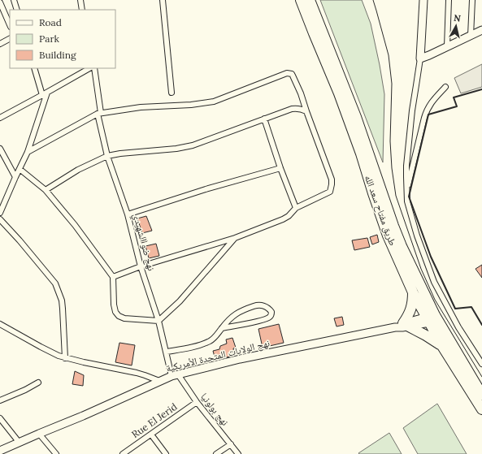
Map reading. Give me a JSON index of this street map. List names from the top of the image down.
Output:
{
  "streets": {
    "highway": ["طريق مفتاح سعد الله"],
    "street": [
      "نهج ضو الشهيدي",
      "نهج الولايات المتحدة الأمريكية",
      "نهج بولونيا",
      "Rue El Jerid"
    ]
  },
  "crossings": [
    ["طريق مفتاح سعد الله", "نهج الولايات المتحدة الأمريكية"],
    ["نهج ضو الشهيدي", "نهج الولايات المتحدة الأمريكية"],
    ["نهج ضو الشهيدي", "نهج بولونيا"],
    ["نهج الولايات المتحدة الأمريكية", "نهج بولونيا"],
    ["نهج بولونيا", "Rue El Jerid"]
  ],
  "legend": ["Road", "Park", "Building"],
  "north": "top"
}
